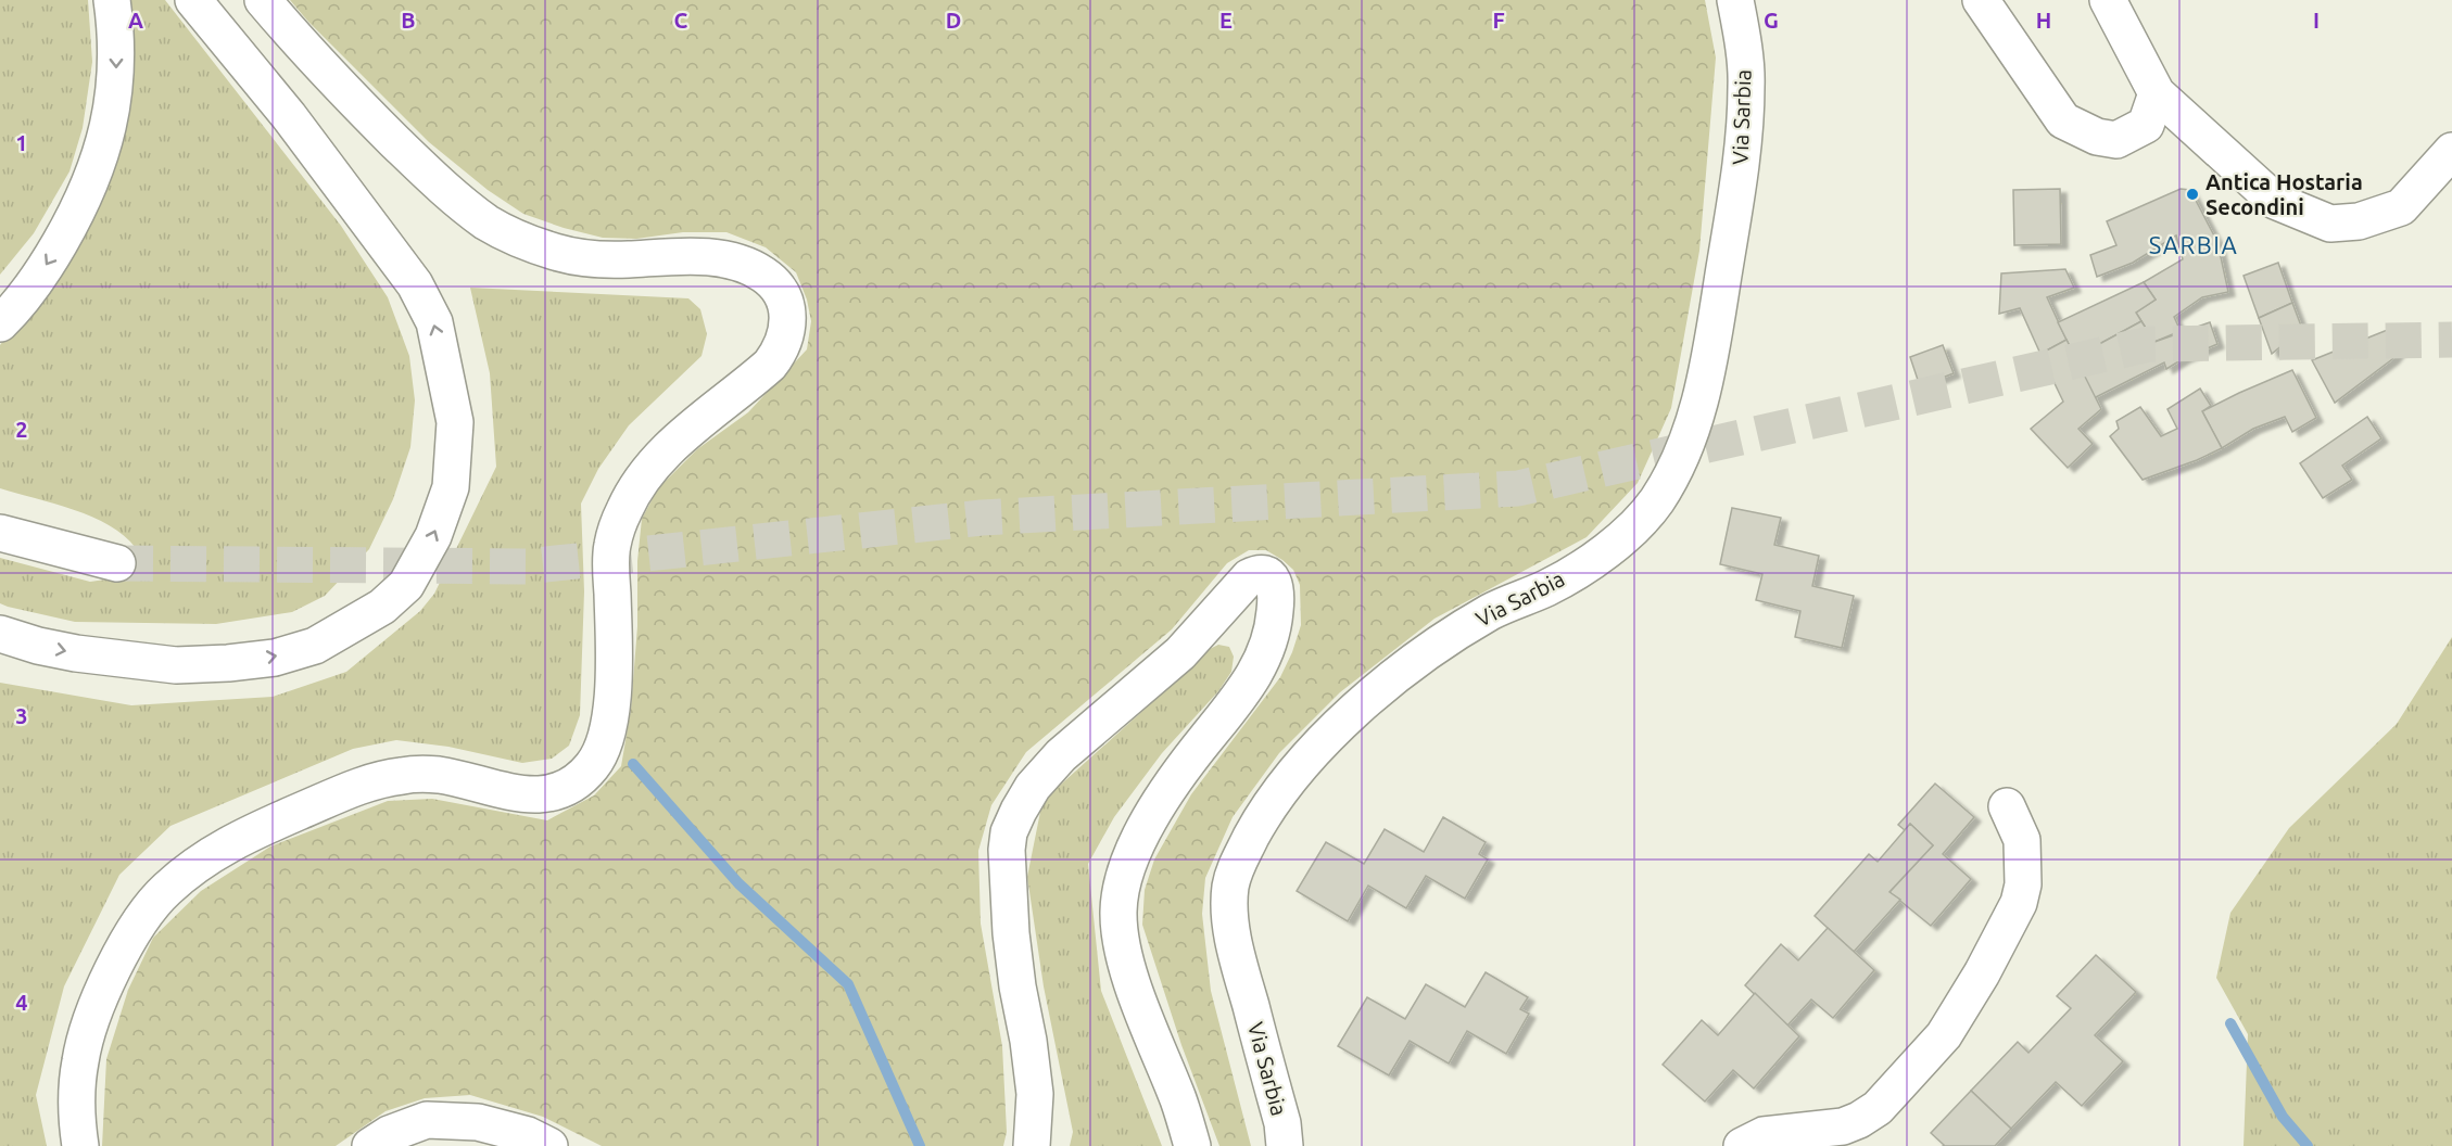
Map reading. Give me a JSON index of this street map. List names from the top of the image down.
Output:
{
  "streets": {
    "main road": ["Via Sarbia"]
  },
  "districts": ["SARBIA"],
  "places": ["Antica Hostaria Secondini"],
  "grid": {
    "columns": [
      "A",
      "B",
      "C",
      "D",
      "E",
      "F",
      "G",
      "H",
      "I"
    ],
    "rows": [
      "1",
      "2",
      "3",
      "4"
    ]
  }
}
